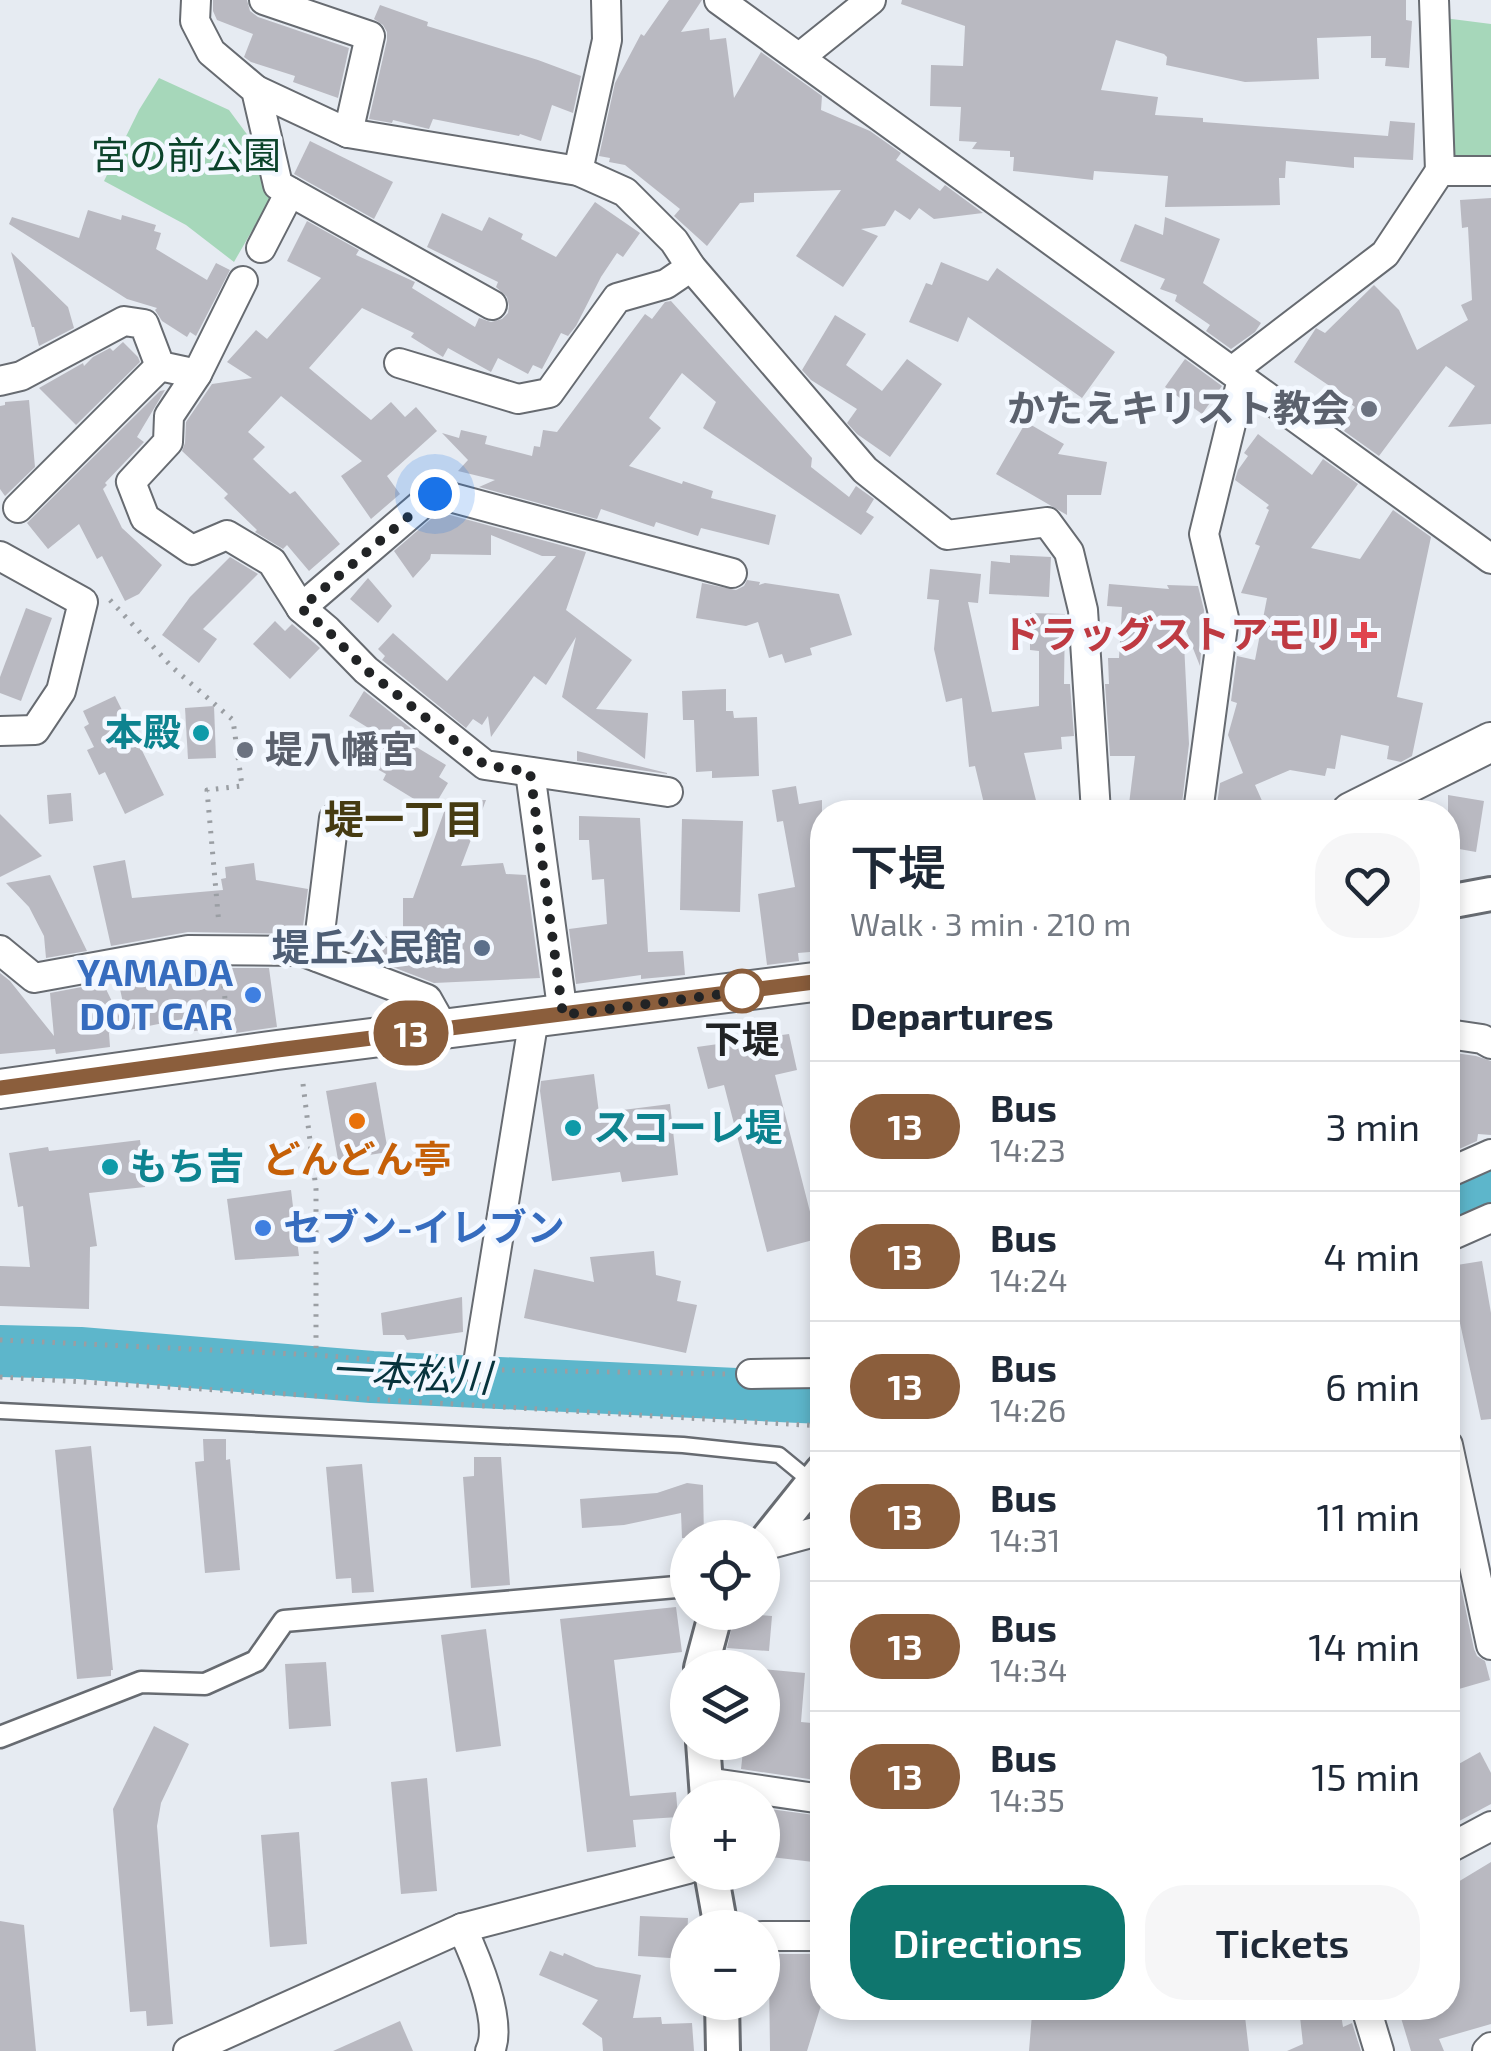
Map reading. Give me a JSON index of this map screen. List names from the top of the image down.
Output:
{
  "districts": ["堤一丁目"],
  "water": ["一本松川"],
  "parks": ["宮の前公園"],
  "places": {
    "other": [
      "かたえキリスト教会",
      "本殿",
      "堤八幡宮",
      "堤丘公民館",
      "下堤",
      "YAMADA DOT CAR",
      "どんどん亭",
      "スコーレ堤",
      "もち吉",
      "セブン-イレブン"
    ],
    "health": ["ドラッグストアモリ"]
  },
  "lines": ["bus line 13"],
  "page": {
    "on_map": "13",
    "heading": [
      ["下堤", "Walk · 3 min · 210 m"],
      "Departures"
    ],
    "list": [
      {
        "mark": "13",
        "name": "Bus",
        "note": "14:23",
        "value": "3 min"
      },
      {
        "mark": "13",
        "name": "Bus",
        "note": "14:24",
        "value": "4 min"
      },
      {
        "mark": "13",
        "name": "Bus",
        "note": "14:26",
        "value": "6 min"
      },
      {
        "mark": "13",
        "name": "Bus",
        "note": "14:31",
        "value": "11 min"
      },
      {
        "mark": "13",
        "name": "Bus",
        "note": "14:34",
        "value": "14 min"
      },
      {
        "mark": "13",
        "name": "Bus",
        "note": "14:35",
        "value": "15 min"
      }
    ],
    "map_buttons": ["+", "−"],
    "buttons": ["Directions", "Tickets"]
  }
}
